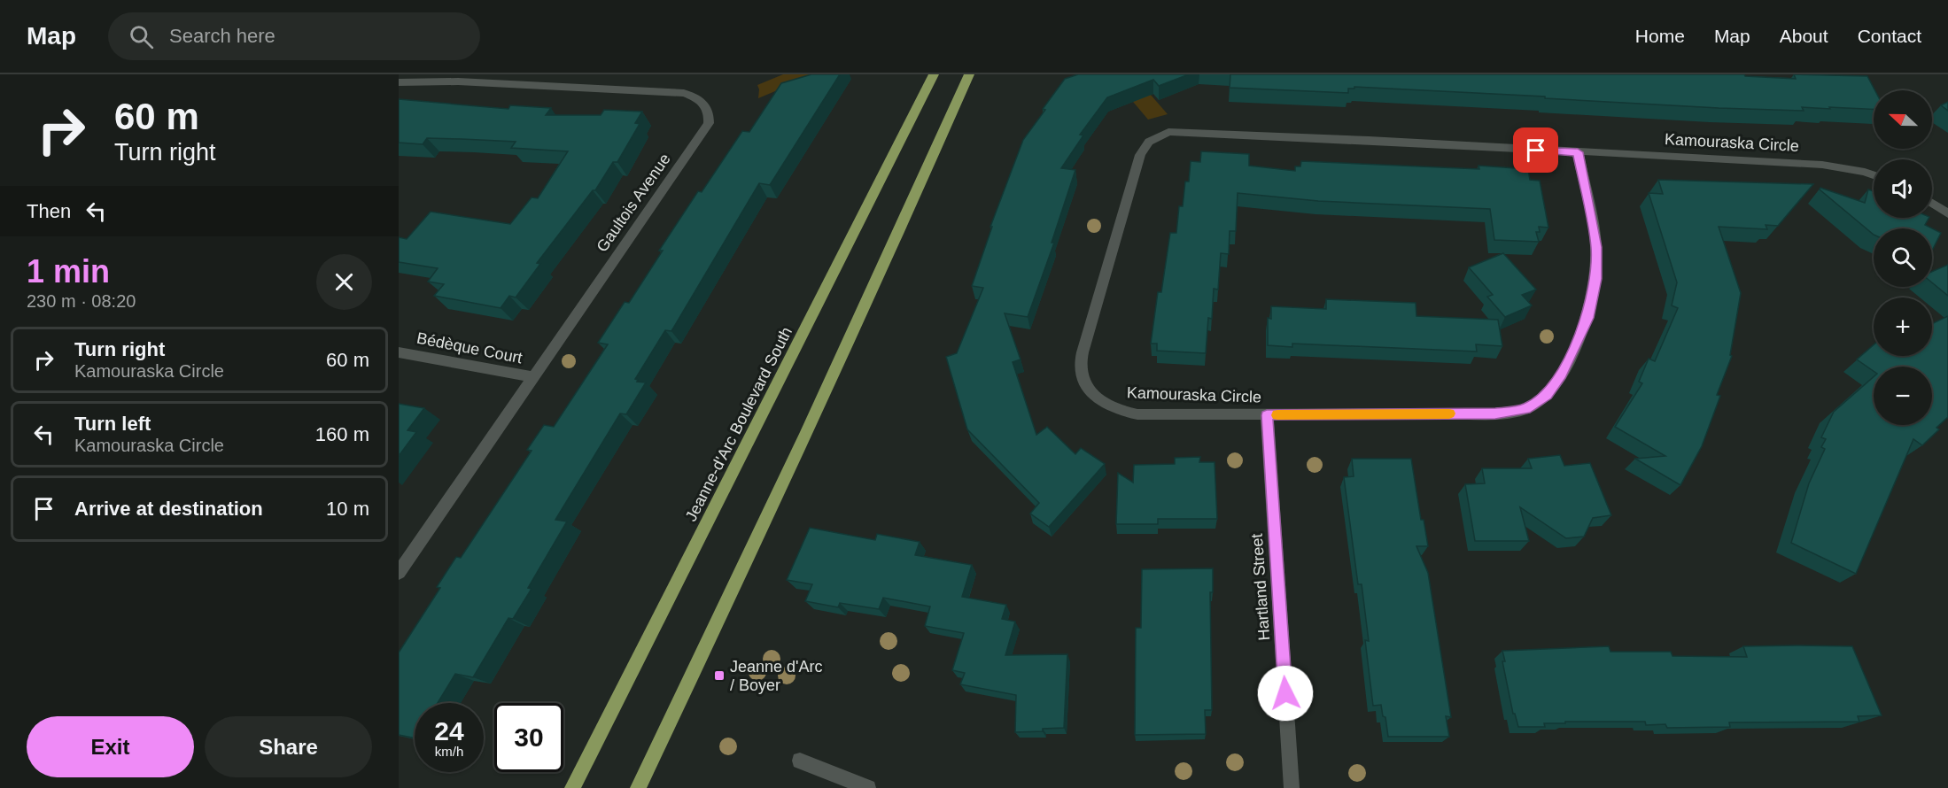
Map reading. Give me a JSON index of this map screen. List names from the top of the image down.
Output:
{
  "streets": {
    "main road": ["Jeanne-d'Arc Boulevard South"],
    "street": [
      "Kamouraska Circle",
      "Gaultois Avenue",
      "Bédèque Court",
      "Hartland Street"
    ]
  },
  "crossings": [
    ["Kamouraska Circle", "Hartland Street"],
    ["Gaultois Avenue", "Bédèque Court"]
  ],
  "places": {
    "transit": ["Jeanne d'Arc / Boyer"]
  },
  "north": "left",
  "page": {
    "header": "Map",
    "search": "Search here",
    "nav": [
      "Home",
      "Map",
      "About",
      "Contact"
    ],
    "turn": ["60 m", "Turn right"],
    "map_buttons": ["+", "−"],
    "then": "Then",
    "heading": ["1 min", "230 m · 08:20"],
    "list": [
      {
        "name": "Turn right",
        "note": "Kamouraska Circle",
        "value": "60 m"
      },
      {
        "name": "Turn left",
        "note": "Kamouraska Circle",
        "value": "160 m"
      },
      {
        "name": "Arrive at destination",
        "value": "10 m"
      }
    ],
    "speed": "24 km/h",
    "limit": "30",
    "buttons": ["Exit", "Share"]
  }
}
